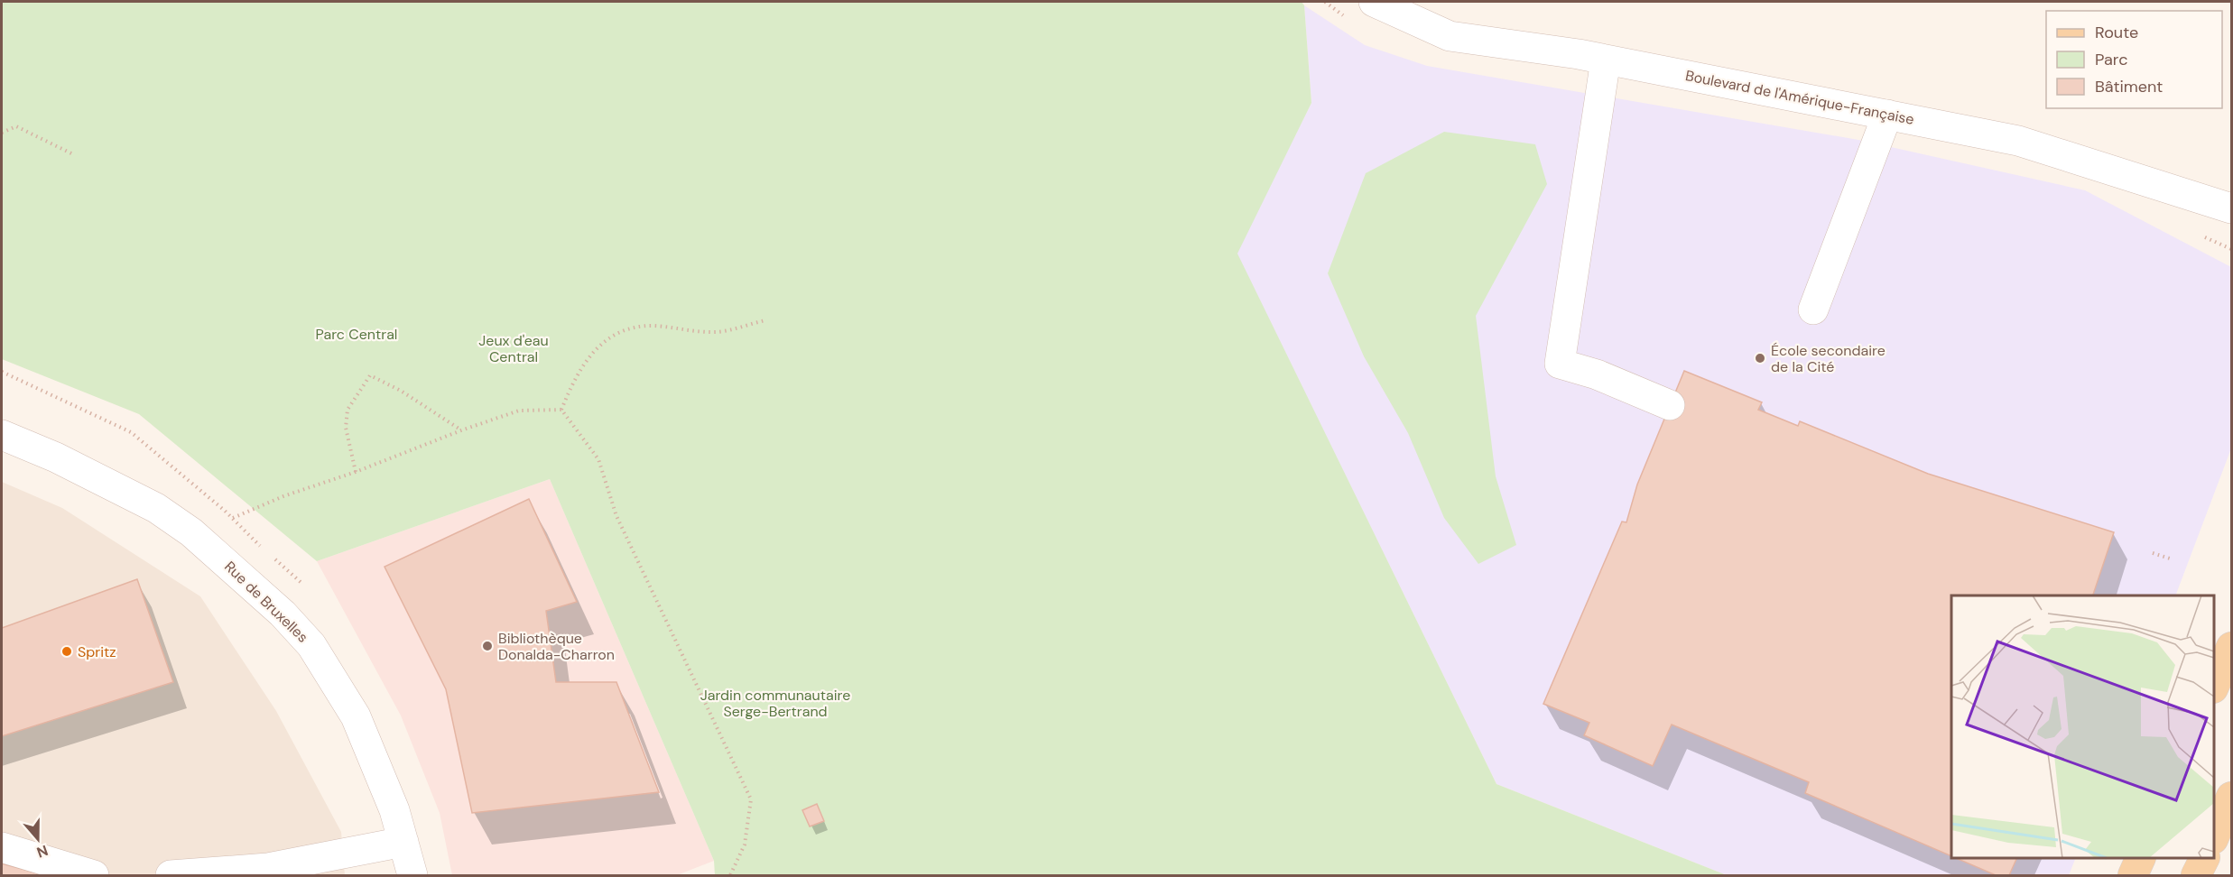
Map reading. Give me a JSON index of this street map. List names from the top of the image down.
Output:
{
  "streets": {
    "street": ["Boulevard de l'Amérique-Française", "Rue de Bruxelles"]
  },
  "parks": ["Parc Central", "Jeux d'eau Central", "Jardin communautaire Serge-Bertrand"],
  "places": ["École secondaire de la Cité", "Bibliothèque Donalda-Charron", "Spritz"],
  "legend": ["Route", "Parc", "Bâtiment"],
  "north": "bottom"
}
